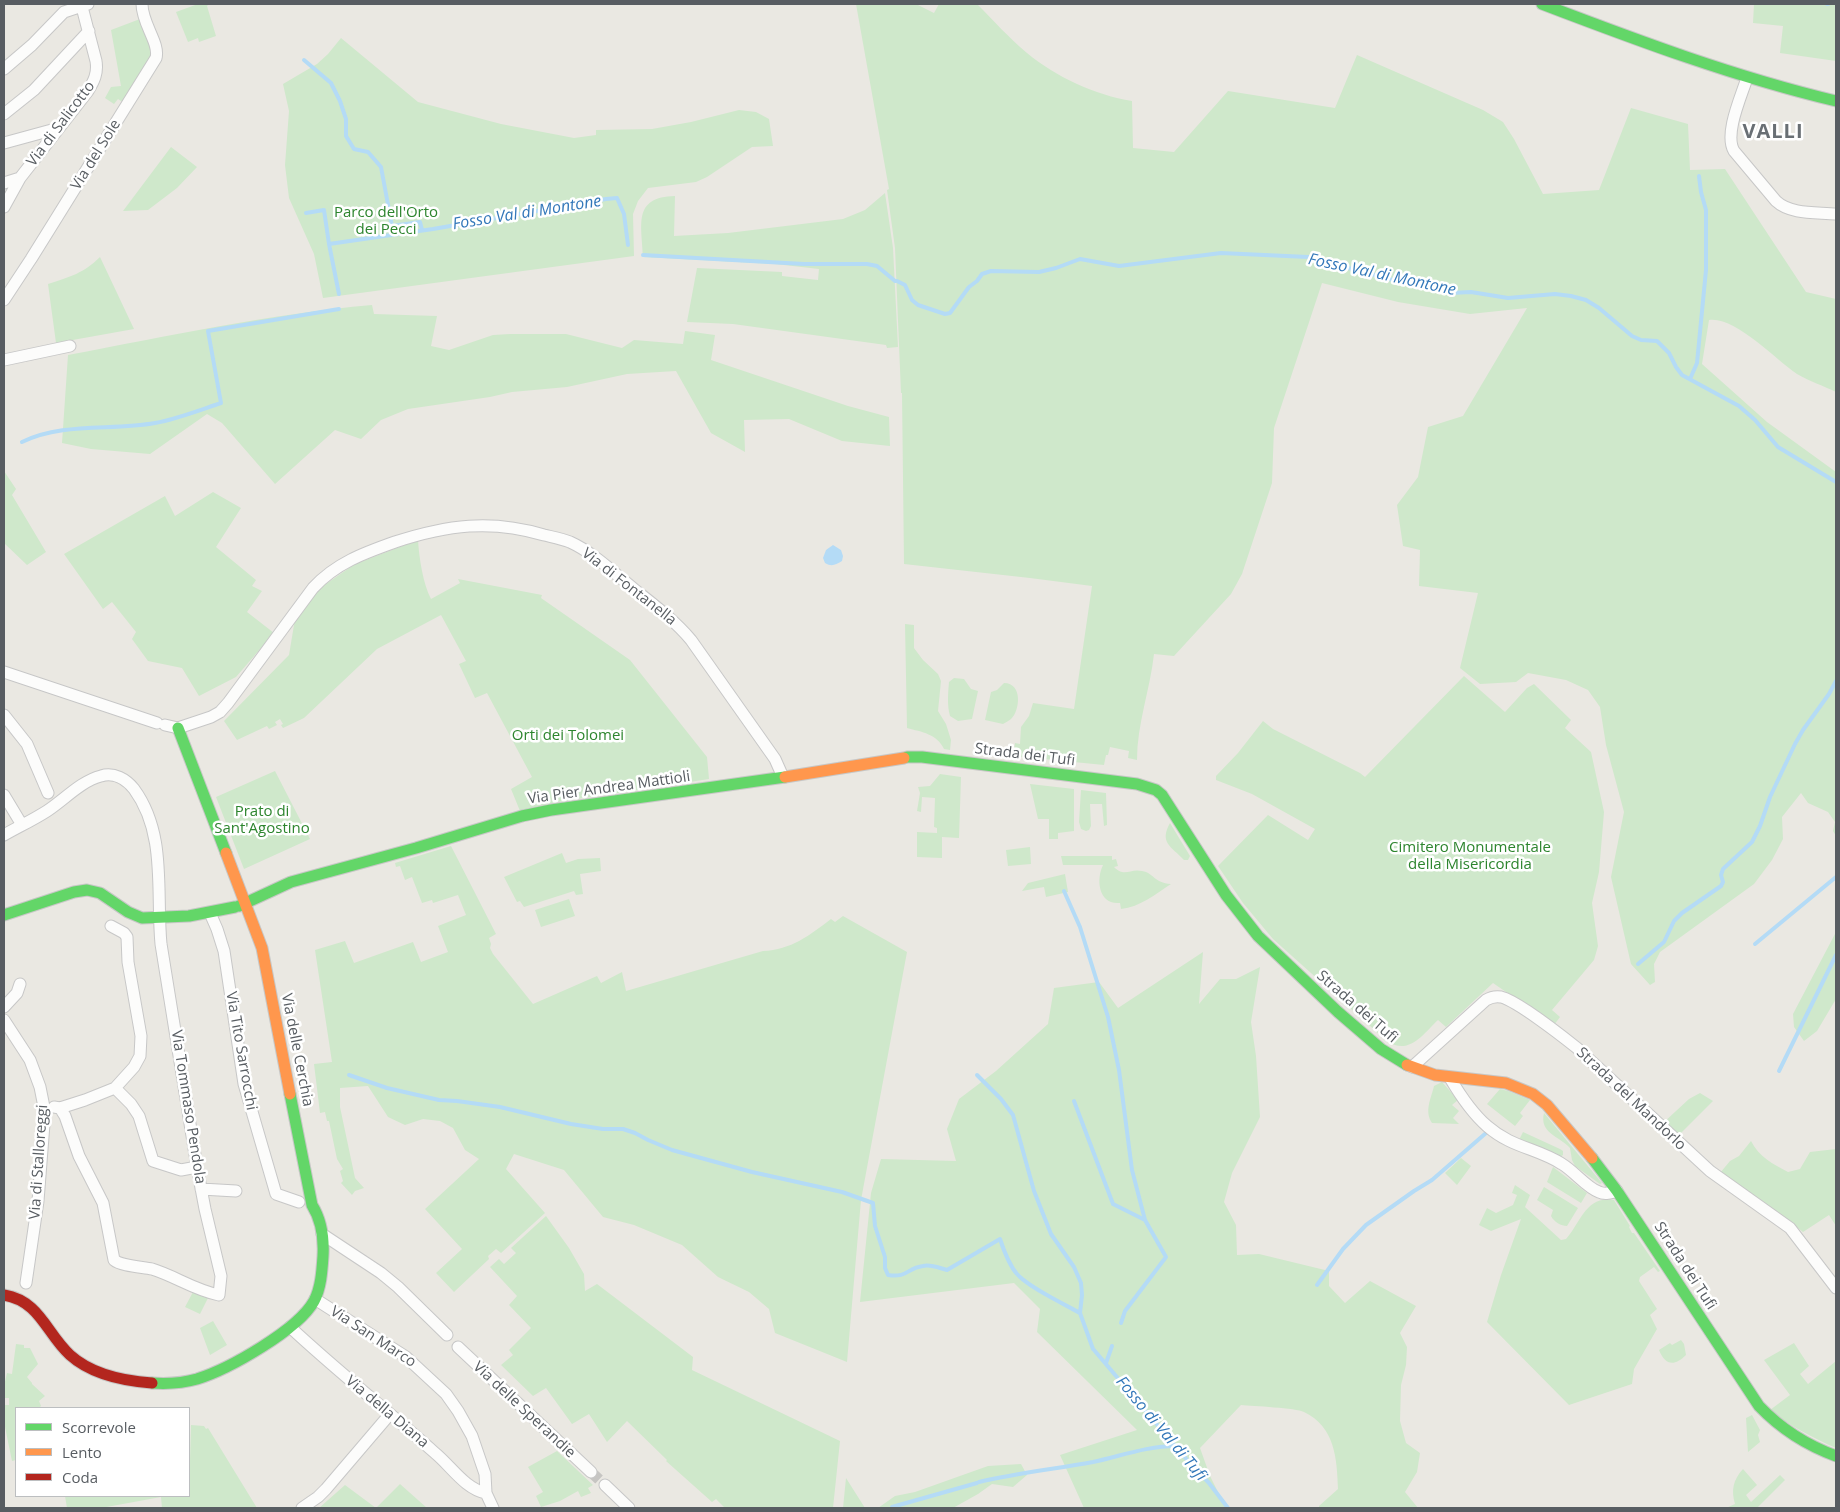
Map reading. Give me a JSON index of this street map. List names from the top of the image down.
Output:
{
  "streets": {
    "street": [
      "Via di Salicotto",
      "Via del Sole",
      "Via di Fontanella",
      "Strada dei Tufi",
      "Via Pier Andrea Mattioli",
      "Via delle Cerchia",
      "Via Tito Sarrocchi",
      "Strada del Mandorlo",
      "Via Tommaso Pendola",
      "Via di Stalloreggi",
      "Via San Marco",
      "Via delle Sperandie",
      "Via della Diana"
    ]
  },
  "crossings": [
    ["Via di Fontanella", "Via Pier Andrea Mattioli"],
    ["Via di Fontanella", "Via delle Cerchia"],
    ["Strada dei Tufi", "Via Pier Andrea Mattioli"],
    ["Strada dei Tufi", "Strada del Mandorlo"],
    ["Via Pier Andrea Mattioli", "Via delle Cerchia"],
    ["Via delle Cerchia", "Via Tito Sarrocchi"],
    ["Via delle Cerchia", "Via San Marco"],
    ["Via San Marco", "Via della Diana"]
  ],
  "districts": ["VALLI"],
  "water": ["Fosso Val di Montone", "Fosso di Val di Tufi"],
  "parks": [
    "Parco dell'Orto dei Pecci",
    "Orti dei Tolomei",
    "Prato di Sant'Agostino",
    "Cimitero Monumentale della Misericordia"
  ],
  "legend": ["Scorrevole", "Lento", "Coda"]
}
